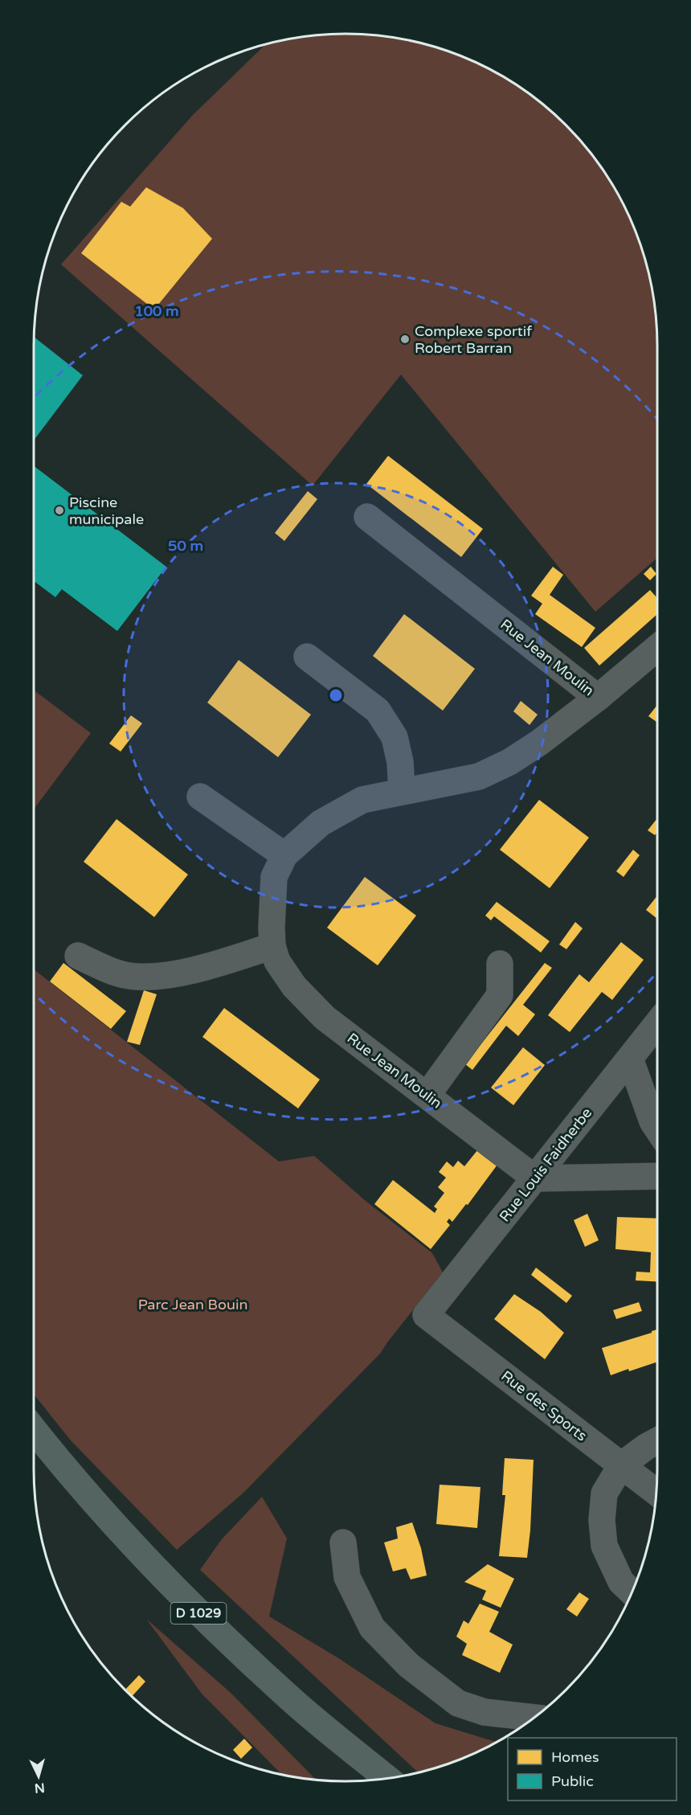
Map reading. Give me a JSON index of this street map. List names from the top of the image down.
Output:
{
  "streets": {
    "main road": ["D 1029"],
    "street": ["Rue Jean Moulin", "Rue Louis Faidherbe", "Rue des Sports"]
  },
  "crossings": [
    ["Rue Jean Moulin", "Rue Louis Faidherbe"],
    ["Rue Louis Faidherbe", "Rue des Sports"]
  ],
  "parks": ["Parc Jean Bouin"],
  "places": ["Complexe sportif Robert Barran", "Piscine municipale"],
  "legend": ["Homes", "Public"],
  "north": "bottom",
  "rings": ["100 m", "50 m"]
}
